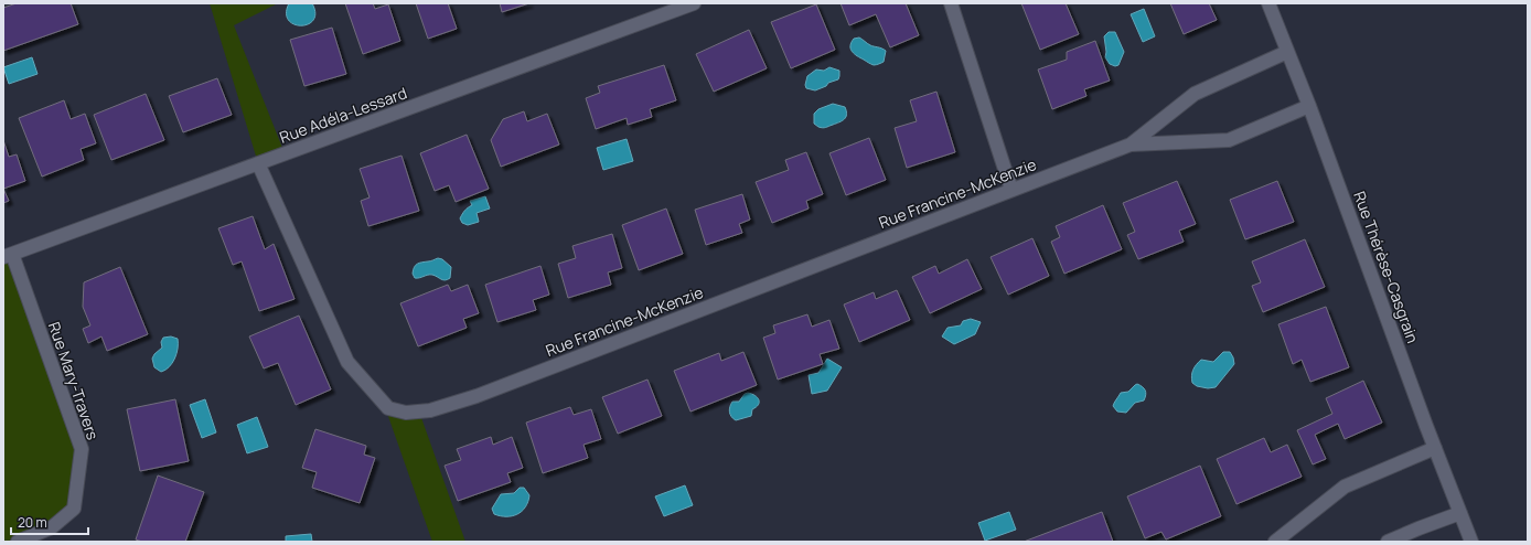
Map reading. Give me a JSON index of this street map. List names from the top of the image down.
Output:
{
  "streets": {
    "street": [
      "Rue Adéla-Lessard",
      "Rue Francine-McKenzie",
      "Rue Thérèse-Casgrain",
      "Rue Mary-Travers"
    ]
  },
  "crossings": [
    ["Rue Adéla-Lessard", "Rue Francine-McKenzie"],
    ["Rue Adéla-Lessard", "Rue Mary-Travers"],
    ["Rue Francine-McKenzie", "Rue Thérèse-Casgrain"]
  ],
  "scale_bar": "20 m"
}
